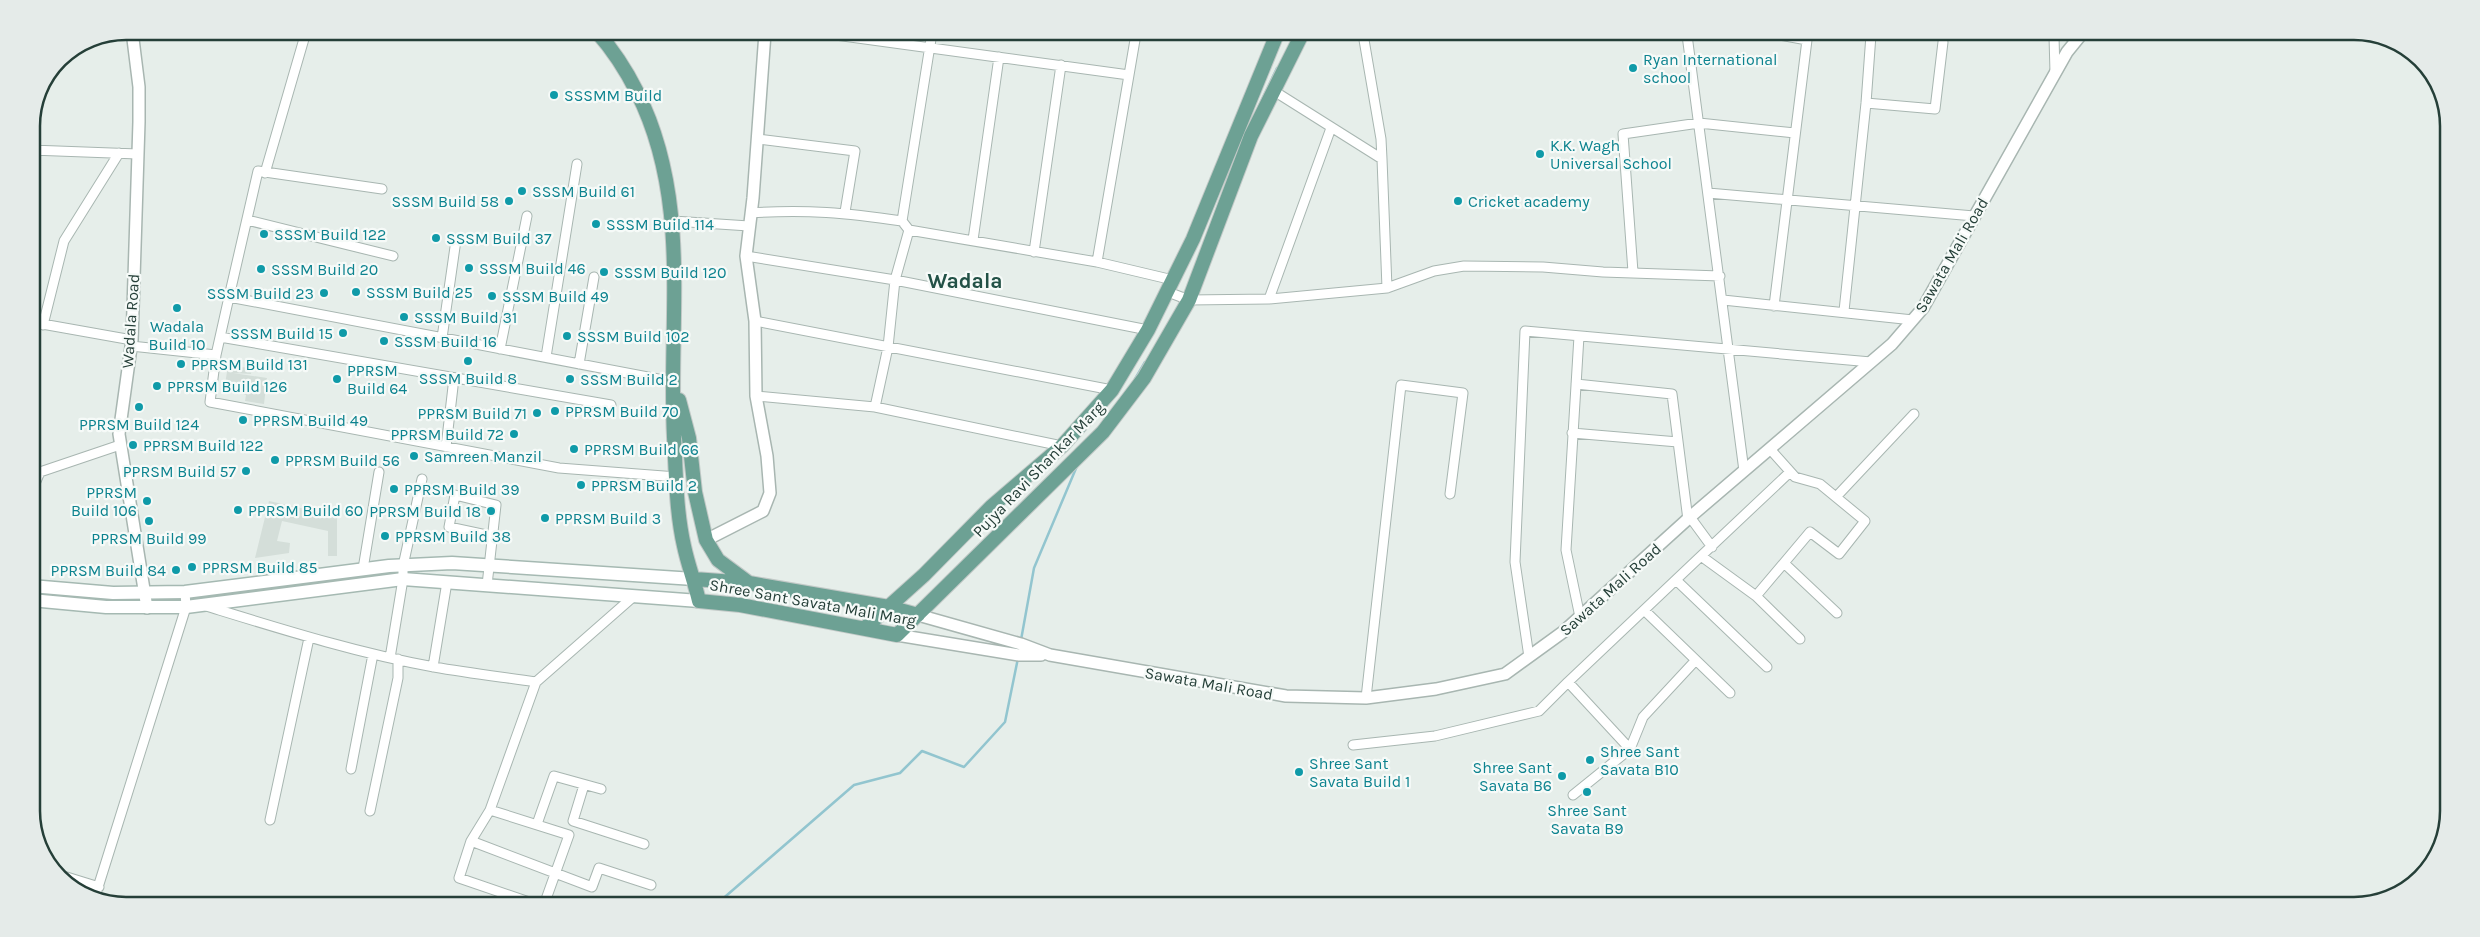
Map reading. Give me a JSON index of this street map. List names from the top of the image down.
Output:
{
  "streets": {
    "main road": ["Pujya Ravi Shankar Marg", "Shree Sant Savata Mali Marg"],
    "street": ["Sawata Mali Road", "Wadala Road"]
  },
  "crossings": [
    ["Sawata Mali Road", "Pujya Ravi Shankar Marg"],
    ["Sawata Mali Road", "Shree Sant Savata Mali Marg"],
    ["Pujya Ravi Shankar Marg", "Shree Sant Savata Mali Marg"]
  ],
  "districts": ["Wadala"],
  "places": [
    "Ryan International school",
    "SSSMM Build",
    "K.K. Wagh Universal School",
    "SSSM Build 61",
    "SSSM Build 58",
    "Cricket academy",
    "SSSM Build 114",
    "SSSM Build 122",
    "SSSM Build 37",
    "SSSM Build 46",
    "SSSM Build 20",
    "SSSM Build 120",
    "SSSM Build 25",
    "SSSM Build 23",
    "SSSM Build 49",
    "Wadala Build 10",
    "SSSM Build 31",
    "SSSM Build 15",
    "SSSM Build 102",
    "SSSM Build 16",
    "SSSM Build 8",
    "PPRSM Build 131",
    "PPRSM Build 64",
    "SSSM Build 2",
    "PPRSM Build 126",
    "PPRSM Build 124",
    "PPRSM Build 70",
    "PPRSM Build 71",
    "PPRSM Build 49",
    "PPRSM Build 72",
    "PPRSM Build 122",
    "PPRSM Build 66",
    "Samreen Manzil",
    "PPRSM Build 56",
    "PPRSM Build 57",
    "PPRSM Build 2",
    "PPRSM Build 39",
    "PPRSM Build 106",
    "PPRSM Build 60",
    "PPRSM Build 18",
    "PPRSM Build 3",
    "PPRSM Build 99",
    "PPRSM Build 38",
    "PPRSM Build 85",
    "PPRSM Build 84",
    "Shree Sant Savata B10",
    "Shree Sant Savata Build 1",
    "Shree Sant Savata B6",
    "Shree Sant Savata B9"
  ]
}
